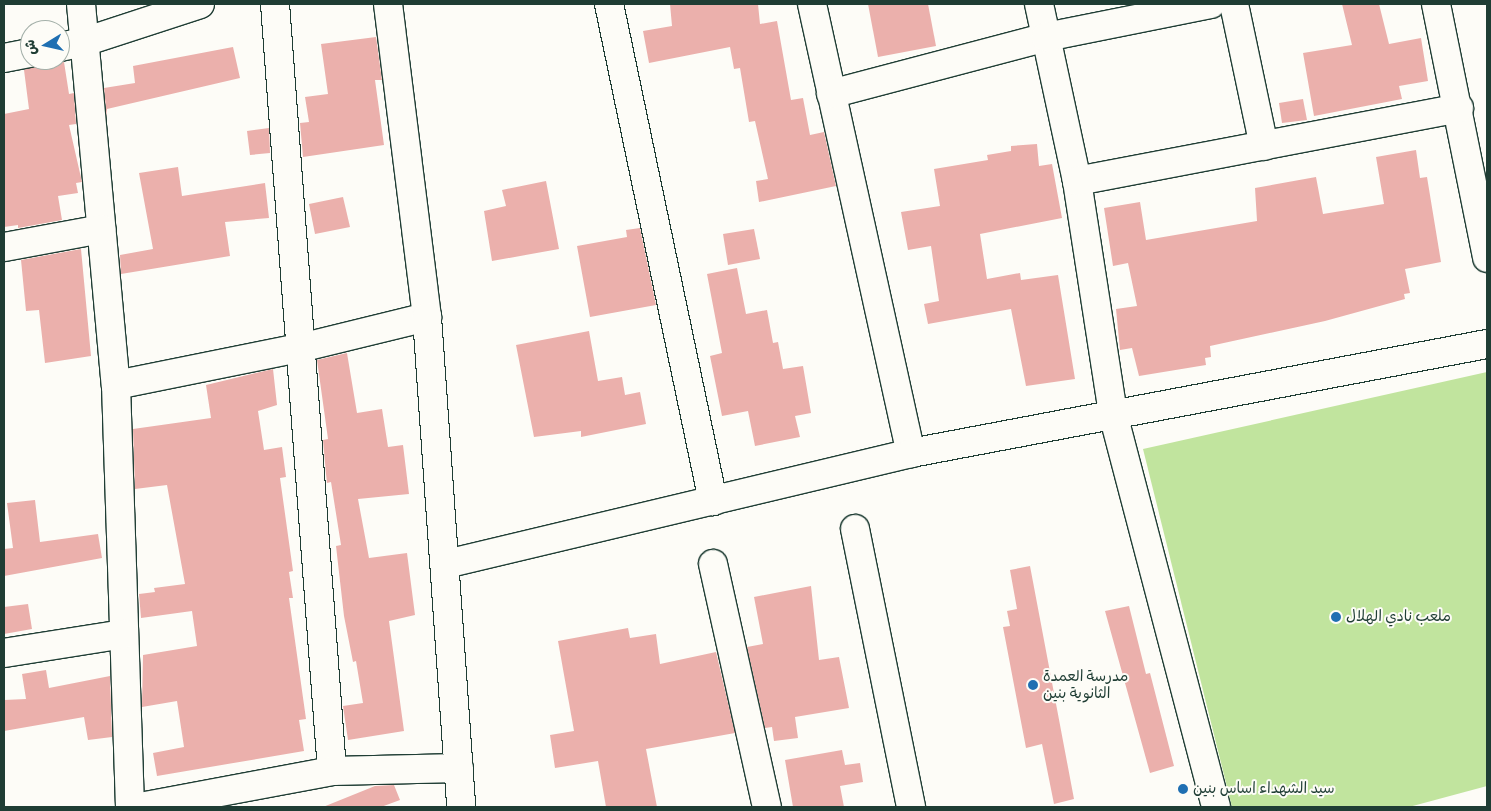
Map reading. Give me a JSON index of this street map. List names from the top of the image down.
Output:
{
  "places": ["ملعب نادي الهلال", "مدرسة العمدة الثانوية بنين", "سيد الشهداء اساس بنين"],
  "north": "left"
}
